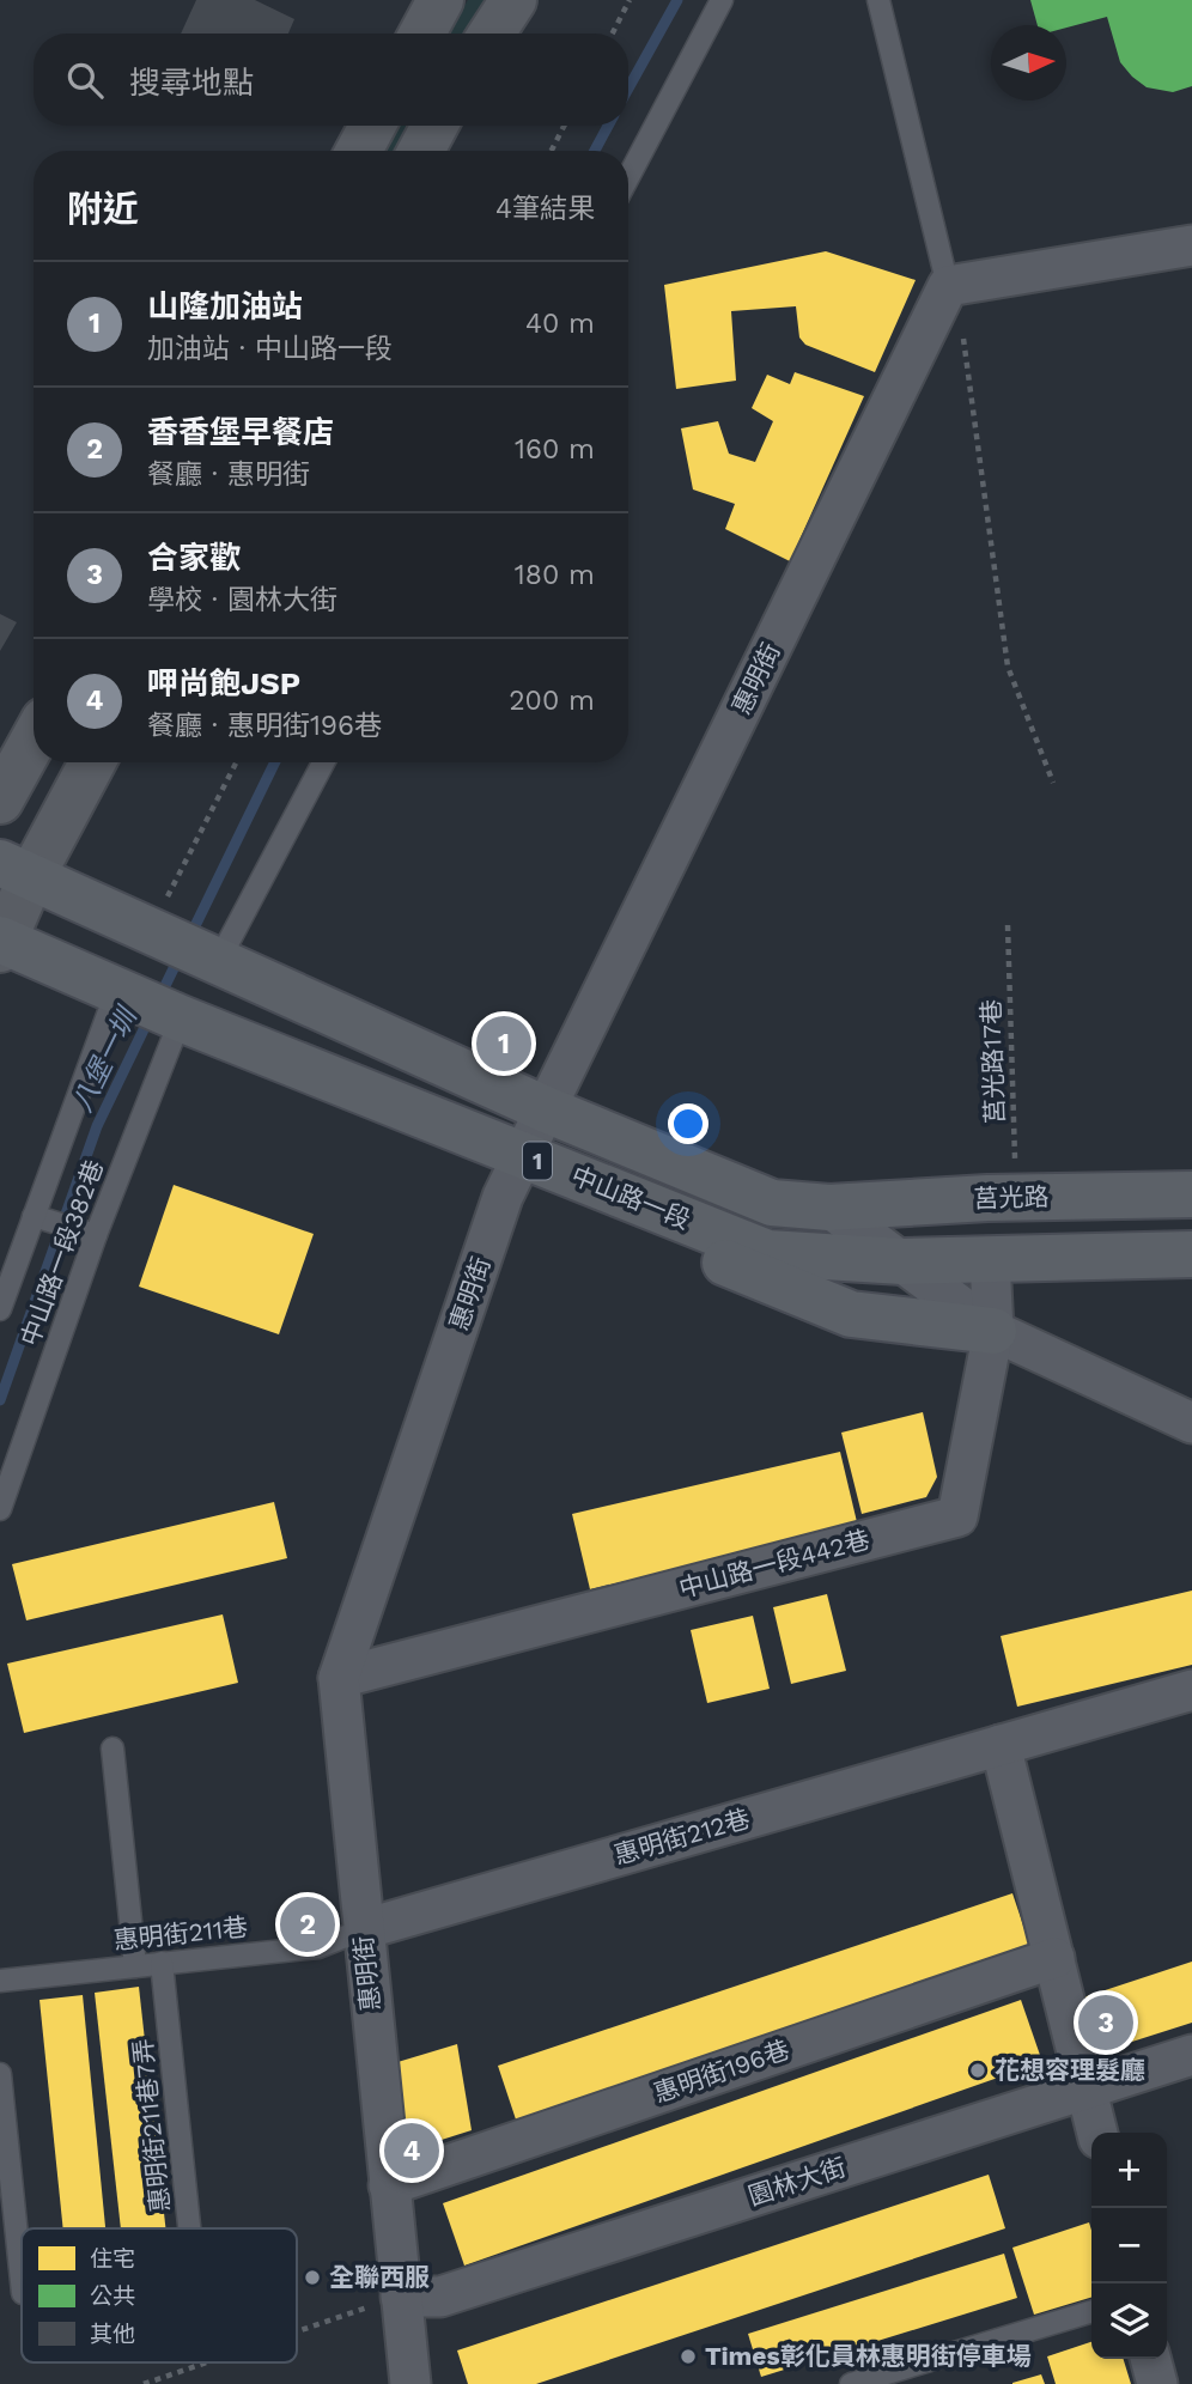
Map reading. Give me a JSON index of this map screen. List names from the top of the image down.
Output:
{
  "streets": {
    "main road": ["1", "中山路一段", "莒光路"],
    "street": [
      "惠明街",
      "中山路一段442巷",
      "惠明街212巷",
      "惠明街196巷",
      "園林大街"
    ],
    "lane": ["中山路一段382巷", "惠明街211巷", "惠明街211巷7弄"],
    "path": ["莒光路17巷"]
  },
  "crossings": [
    ["惠明街", "中山路一段"],
    ["惠明街", "中山路一段442巷"],
    ["惠明街", "惠明街212巷"],
    ["惠明街", "惠明街211巷"],
    ["惠明街", "惠明街196巷"],
    ["惠明街", "園林大街"],
    ["莒光路17巷", "莒光路"],
    ["1", "中山路一段"],
    ["1", "中山路一段382巷"],
    ["1", "中山路一段442巷"],
    ["中山路一段", "莒光路"],
    ["中山路一段", "中山路一段382巷"],
    ["惠明街212巷", "惠明街211巷"],
    ["惠明街211巷", "惠明街211巷7弄"]
  ],
  "water": ["八堡一圳"],
  "places": ["花想容理髮廳", "全聯西服", "Times彰化員林惠明街停車場"],
  "legend": ["住宅", "公共", "其他"],
  "north": "right",
  "page": {
    "search": "搜尋地點",
    "heading": ["附近", "4筆結果"],
    "list": [
      {
        "mark": "1",
        "name": "山隆加油站",
        "note": "加油站 · 中山路一段",
        "value": "40 m"
      },
      {
        "mark": "2",
        "name": "香香堡早餐店",
        "note": "餐廳 · 惠明街",
        "value": "160 m"
      },
      {
        "mark": "3",
        "name": "合家歡",
        "note": "學校 · 園林大街",
        "value": "180 m"
      },
      {
        "mark": "4",
        "name": "呷尚飽JSP",
        "note": "餐廳 · 惠明街196巷",
        "value": "200 m"
      }
    ],
    "pins": [
      "1",
      "2",
      "3",
      "4"
    ],
    "map_buttons": ["+", "−"]
  }
}
